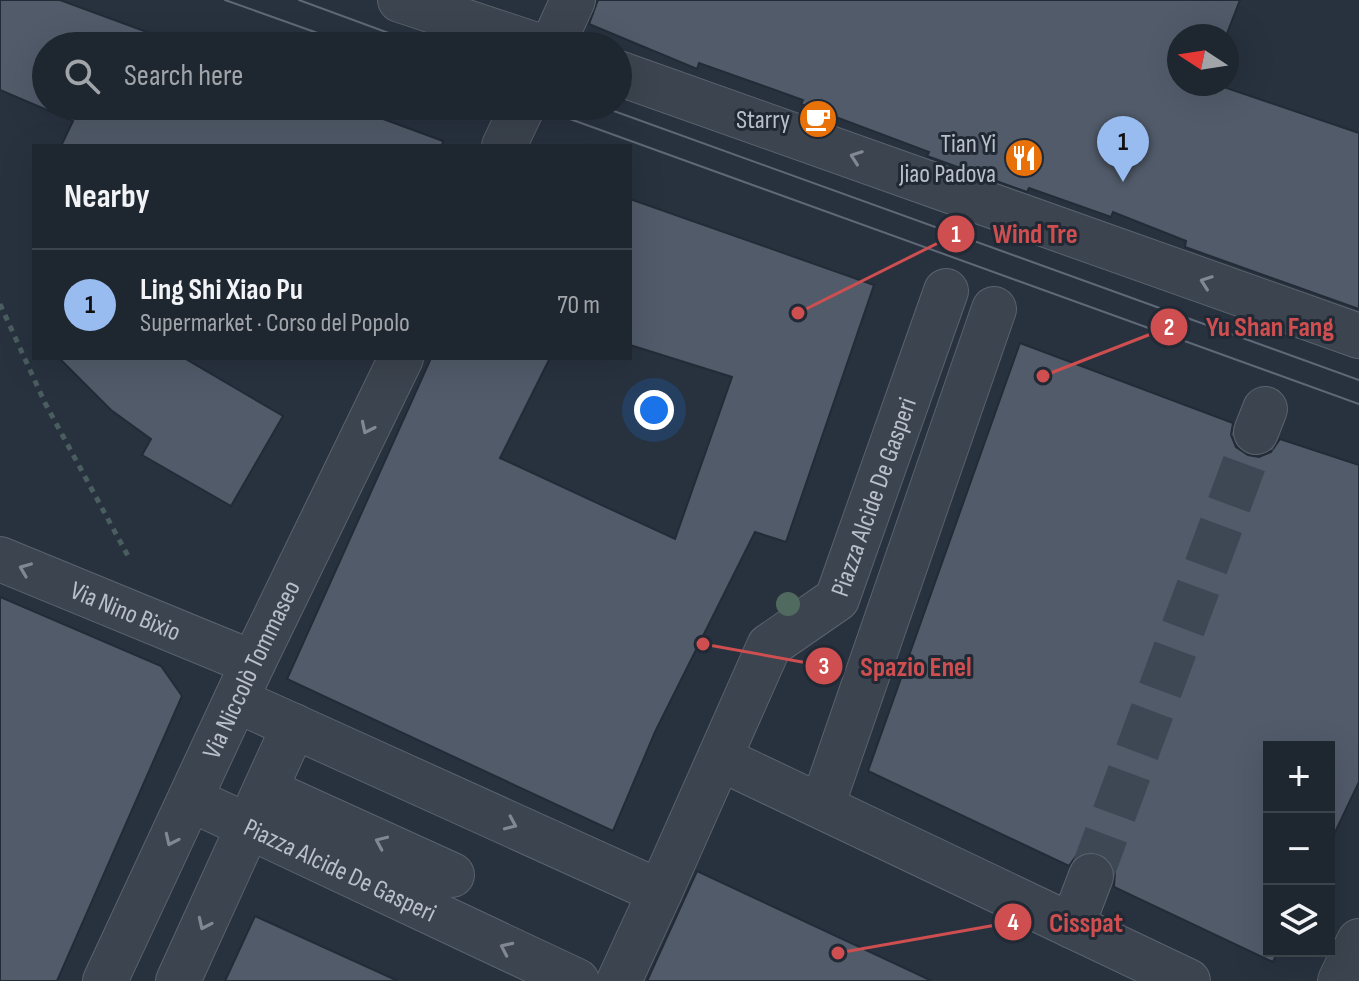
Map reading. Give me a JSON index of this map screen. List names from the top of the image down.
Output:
{
  "streets": {
    "street": ["Piazza Alcide De Gasperi", "Via Nino Bixio", "Via Niccolò Tommaseo"]
  },
  "crossings": [
    ["Piazza Alcide De Gasperi", "Via Niccolò Tommaseo"],
    ["Via Nino Bixio", "Via Niccolò Tommaseo"]
  ],
  "one_way": ["Via Nino Bixio"],
  "places": {
    "cafe": ["Starry"],
    "restaurant": ["Tian Yi Jiao Padova"],
    "other": [
      "Wind Tre",
      "Yu Shan Fang",
      "Spazio Enel",
      "Cisspat"
    ]
  },
  "north": "left",
  "page": {
    "search": "Search here",
    "pins": "1",
    "heading": "Nearby",
    "list": [
      {
        "mark": "1",
        "name": "Ling Shi Xiao Pu",
        "note": "Supermarket · Corso del Popolo",
        "value": "70 m"
      }
    ],
    "map_buttons": ["+", "−"]
  }
}
